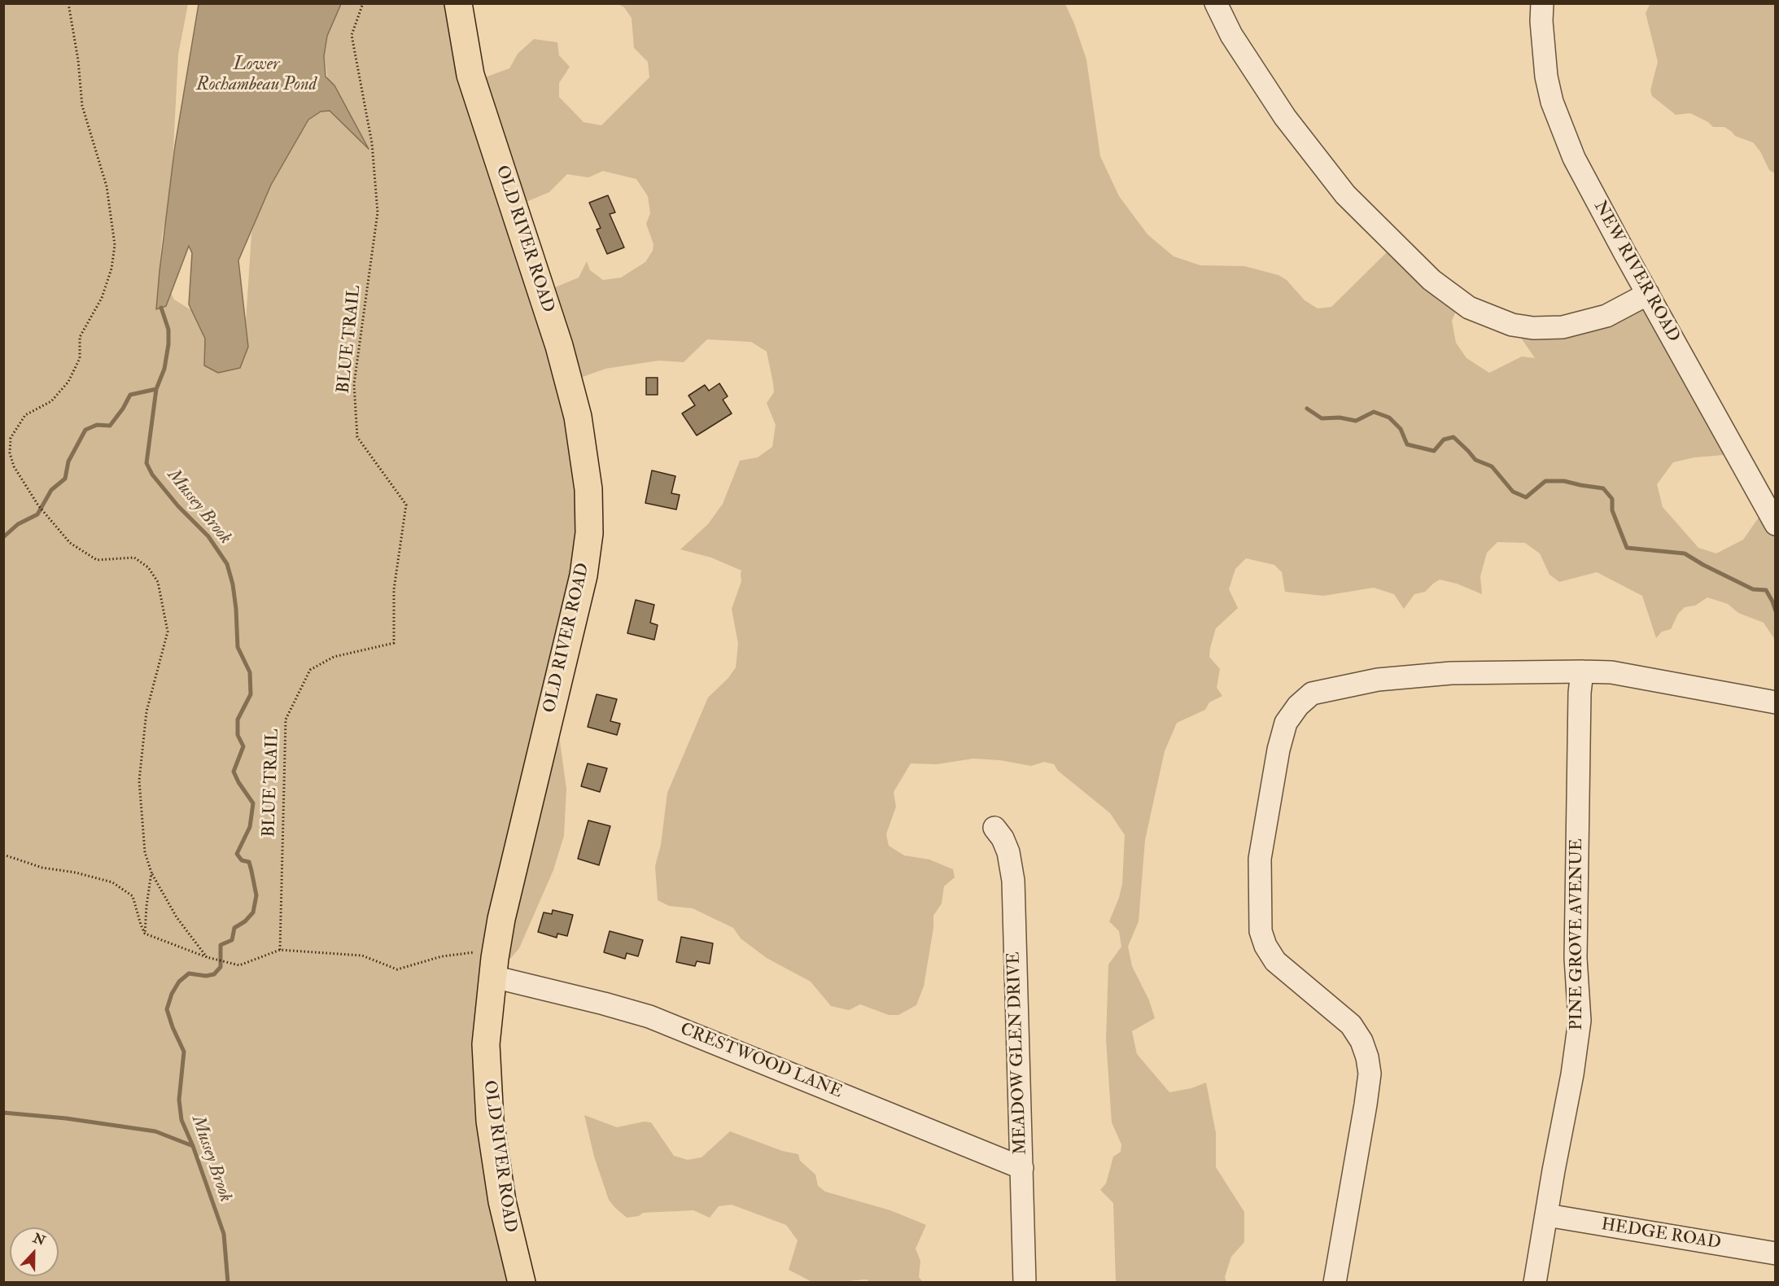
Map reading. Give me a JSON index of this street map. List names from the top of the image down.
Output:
{
  "streets": {
    "main road": ["OLD RIVER ROAD"],
    "street": [
      "NEW RIVER ROAD",
      "PINE GROVE AVENUE",
      "MEADOW GLEN DRIVE",
      "CRESTWOOD LANE",
      "HEDGE ROAD"
    ],
    "path": ["BLUE TRAIL"]
  },
  "crossings": [
    ["OLD RIVER ROAD", "CRESTWOOD LANE"],
    ["PINE GROVE AVENUE", "HEDGE ROAD"],
    ["MEADOW GLEN DRIVE", "CRESTWOOD LANE"]
  ],
  "water": ["Lower Rochambeau Pond", "Mussey Brook"],
  "north": "top"
}
